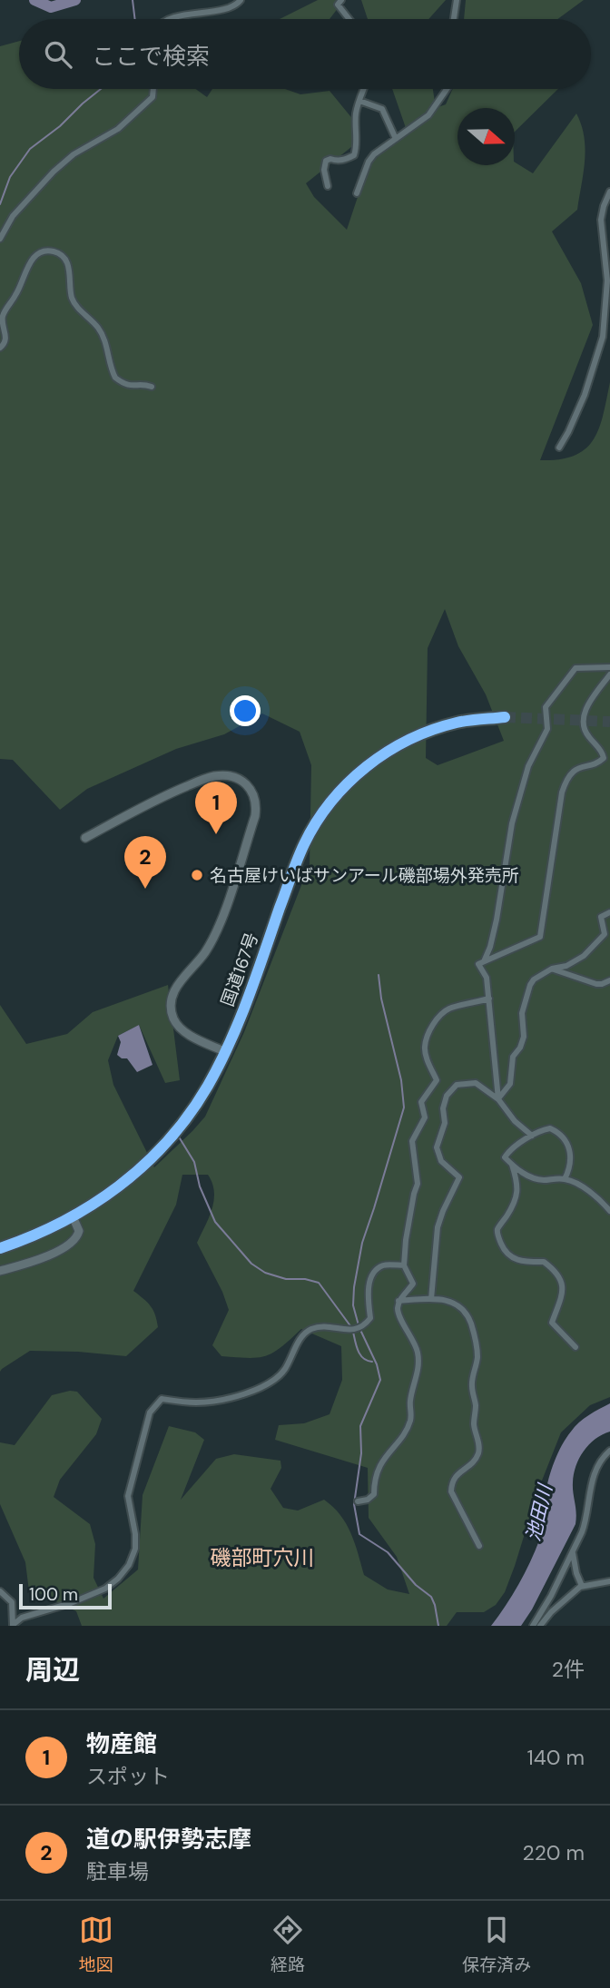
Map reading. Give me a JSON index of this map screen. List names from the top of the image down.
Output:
{
  "streets": {
    "highway": ["国道167号"]
  },
  "districts": ["磯部町穴川"],
  "water": ["池田川"],
  "places": ["名古屋けいばサンアール磯部場外発売所"],
  "scale_bar": "100 m",
  "north": "right",
  "page": {
    "search": "ここで検索",
    "pins": ["1", "2"],
    "scale": "100 m",
    "heading": ["周辺", "2件"],
    "list": [
      {
        "mark": "1",
        "name": "物産館",
        "note": "スポット",
        "value": "140 m"
      },
      {
        "mark": "2",
        "name": "道の駅伊勢志摩",
        "note": "駐車場",
        "value": "220 m"
      }
    ],
    "nav": ["地図", "経路", "保存済み"]
  }
}
